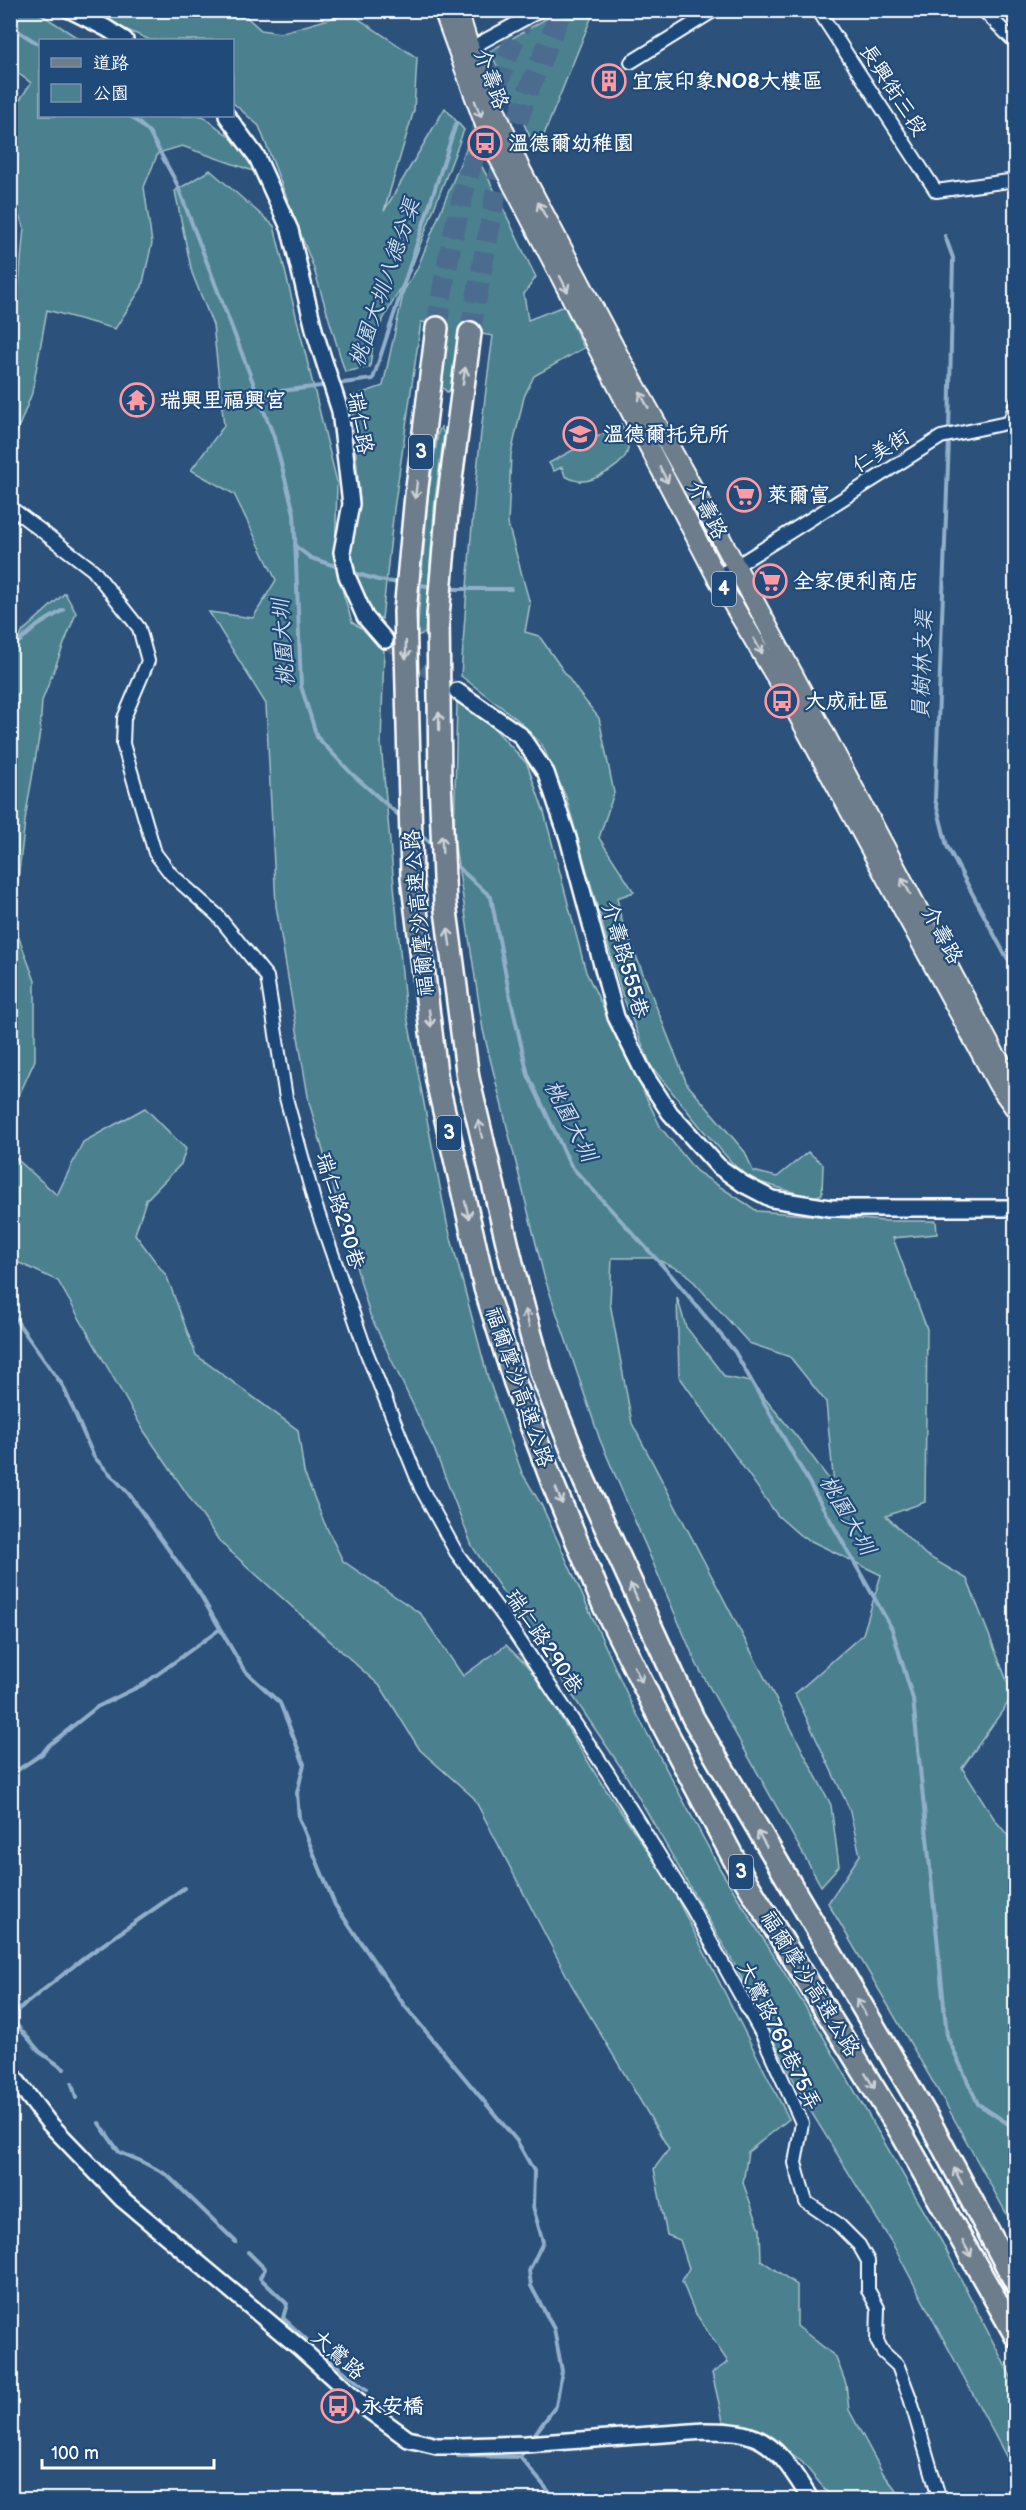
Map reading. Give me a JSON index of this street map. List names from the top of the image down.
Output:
{
  "streets": {
    "highway": ["3", "福爾摩沙高速公路"],
    "main road": ["介壽路", "4"],
    "street": [
      "長興街三段",
      "瑞仁路",
      "仁美街",
      "介壽路555巷",
      "瑞仁路290巷",
      "大鶯路769巷75弄",
      "大鶯路"
    ]
  },
  "crossings": [
    ["介壽路", "仁美街"],
    ["瑞仁路290巷", "大鶯路769巷75弄"]
  ],
  "water": ["桃園大圳八德分渠", "桃園大圳", "員樹林支渠"],
  "places": {
    "building": ["宜宸印象NO8大樓區"],
    "bus stop": ["溫德爾幼稚園", "大成社區", "永安橋"],
    "temple": ["瑞興里福興宮"],
    "school or university": ["溫德爾托兒所"],
    "supermarket": ["萊爾富", "全家便利商店"]
  },
  "legend": ["道路", "公園"],
  "scale_bar": "100 m"
}
